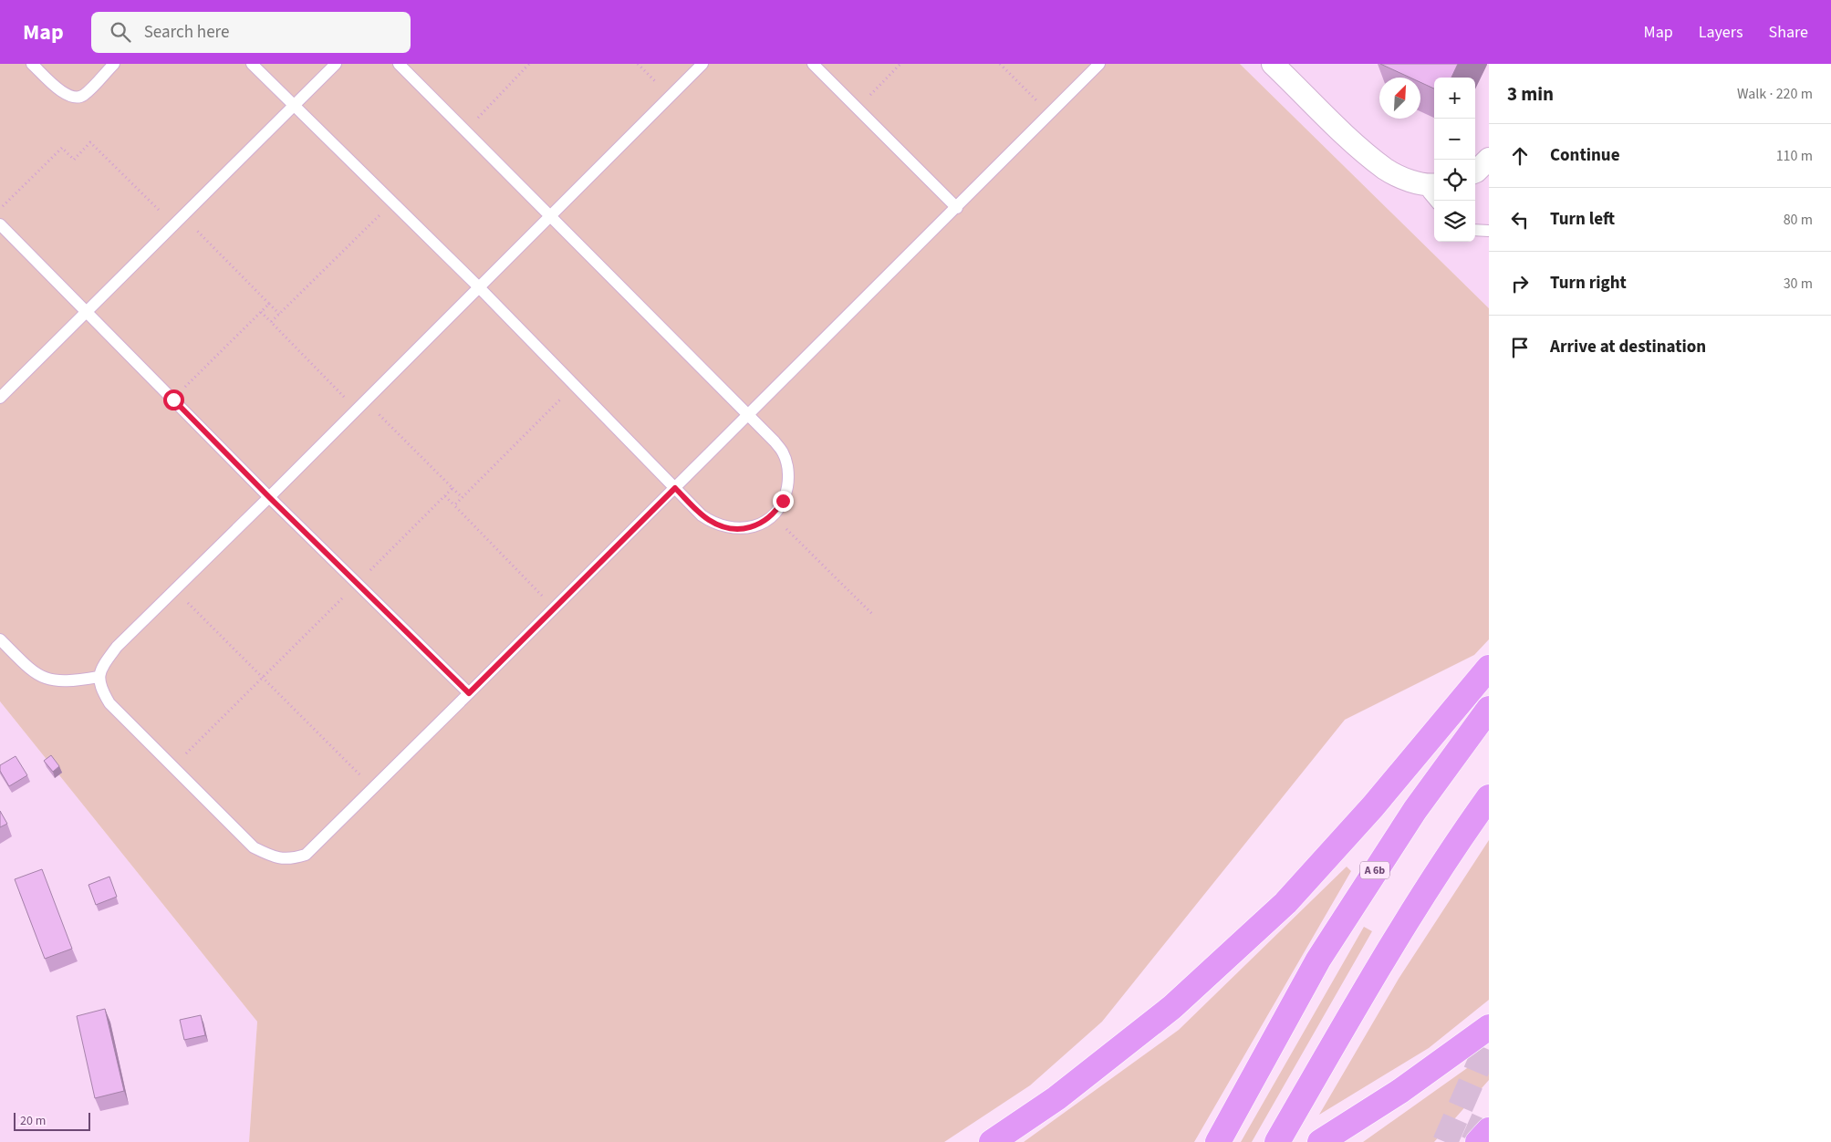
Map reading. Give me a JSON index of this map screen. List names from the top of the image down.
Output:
{
  "streets": {
    "highway": ["A 6b"]
  },
  "scale_bar": "20 m",
  "north": "top right",
  "page": {
    "header": "Map",
    "search": "Search here",
    "nav": ["Map", "Layers", "Share"],
    "heading": ["3 min", "Walk · 220 m"],
    "map_buttons": ["+", "−"],
    "list": [
      ["Continue", "110 m"],
      ["Turn left", "80 m"],
      ["Turn right", "30 m"],
      "Arrive at destination"
    ],
    "scale": "20 m"
  }
}
